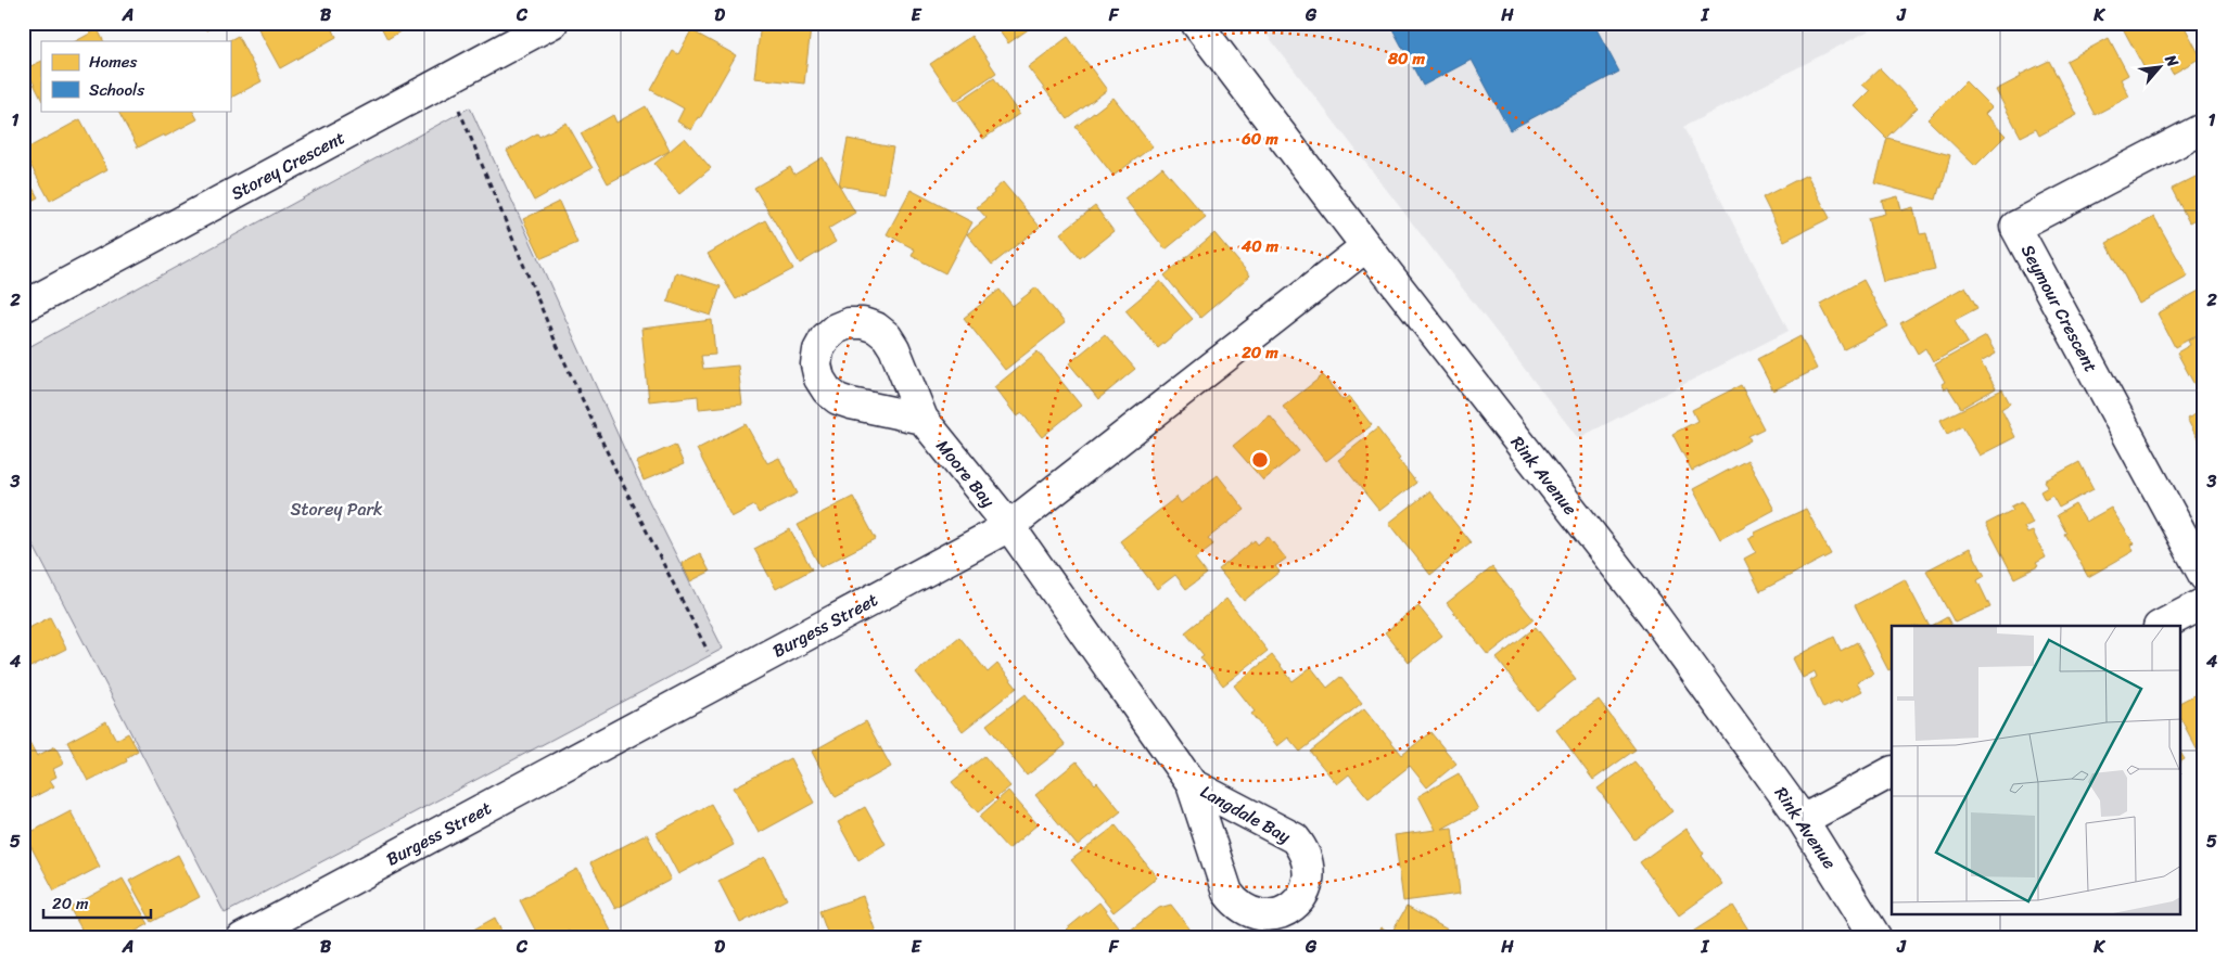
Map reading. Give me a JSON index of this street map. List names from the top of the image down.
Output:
{
  "streets": {
    "street": [
      "Storey Crescent",
      "Seymour Crescent",
      "Moore Bay",
      "Rink Avenue",
      "Burgess Street",
      "Langdale Bay"
    ]
  },
  "crossings": [
    ["Moore Bay", "Burgess Street"],
    ["Moore Bay", "Langdale Bay"],
    ["Rink Avenue", "Burgess Street"],
    ["Burgess Street", "Langdale Bay"]
  ],
  "parks": ["Storey Park"],
  "legend": ["Homes", "Schools"],
  "scale_bar": "20 m",
  "north": "top right",
  "grid": {
    "columns": [
      "A",
      "B",
      "C",
      "D",
      "E",
      "F",
      "G",
      "H",
      "I",
      "J",
      "K"
    ],
    "rows": [
      "1",
      "2",
      "3",
      "4",
      "5"
    ]
  },
  "rings": [
    "80 m",
    "60 m",
    "40 m",
    "20 m"
  ]
}
